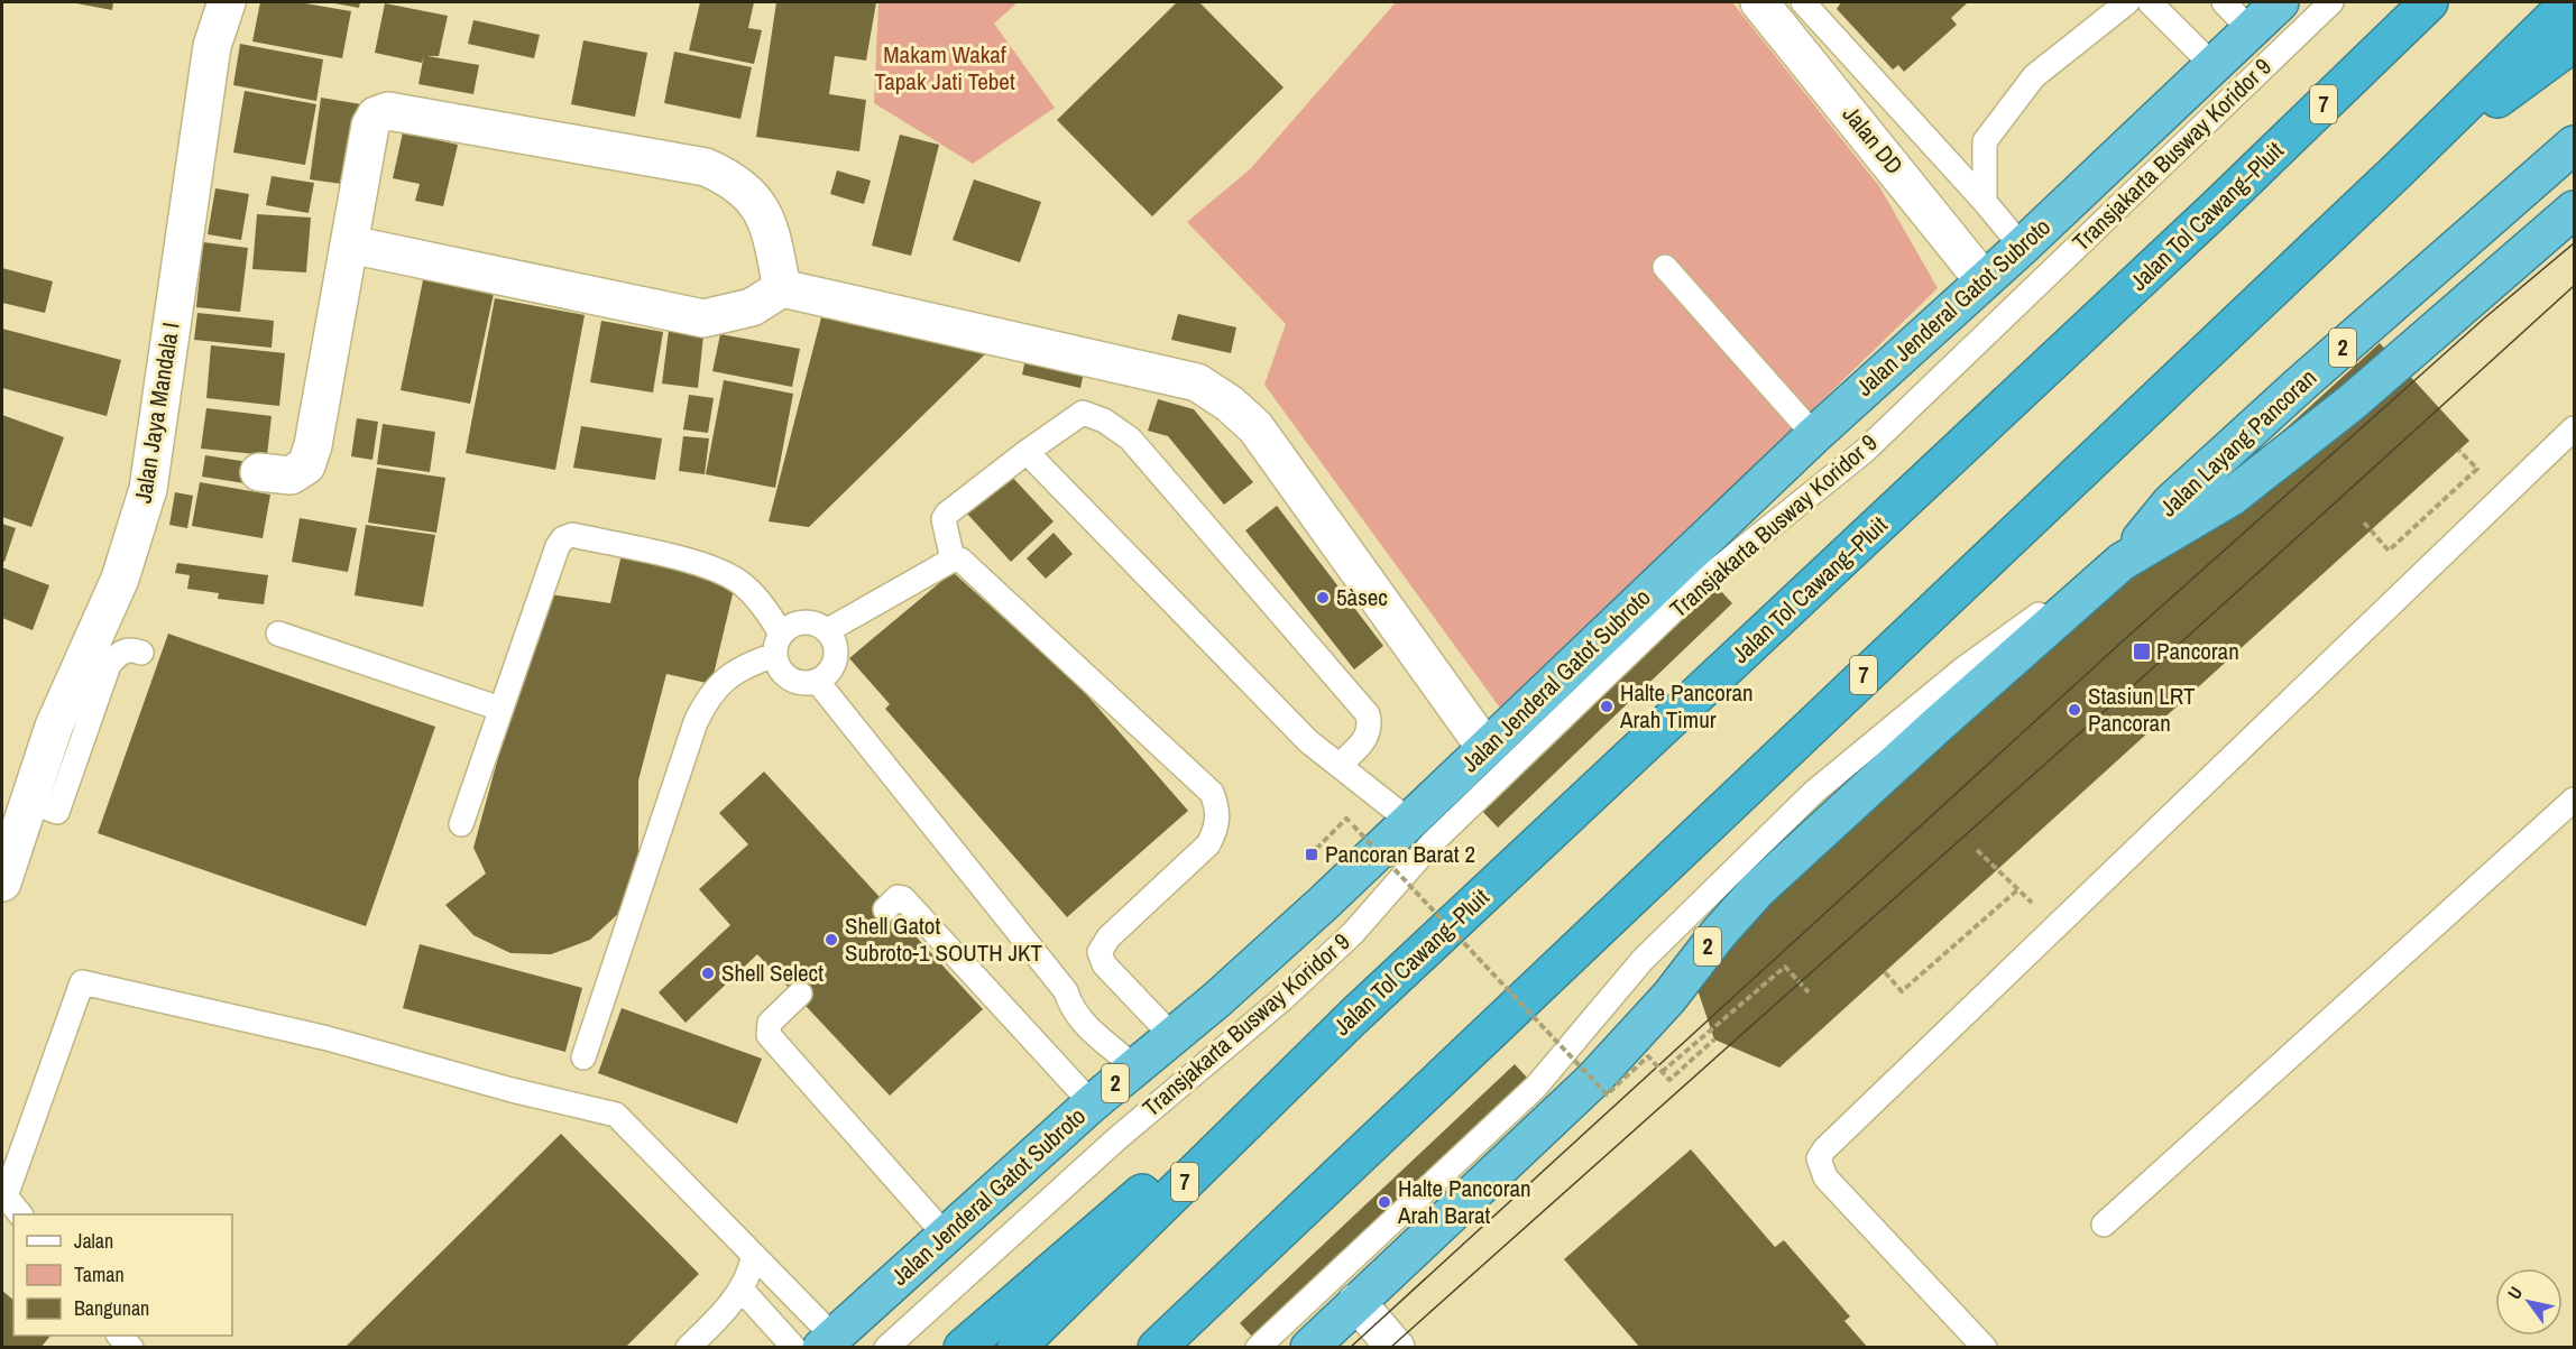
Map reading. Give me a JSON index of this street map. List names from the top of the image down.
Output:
{
  "streets": {
    "highway": [
      "7",
      "Jalan Tol Cawang–Pluit",
      "Jalan Jenderal Gatot Subroto",
      "2",
      "Jalan Layang Pancoran"
    ],
    "street": ["Jalan DD", "Jalan Jaya Mandala I"],
    "lane": ["Transjakarta Busway Koridor 9"]
  },
  "crossings": [
    ["Jalan DD", "Jalan Jenderal Gatot Subroto"],
    ["2", "Jalan Layang Pancoran"]
  ],
  "parks": ["Makam Wakaf Tapak Jati Tebet"],
  "places": {
    "other": [
      "5àsec",
      "Halte Pancoran Arah Timur",
      "Stasiun LRT Pancoran",
      "Shell Gatot Subroto-1 SOUTH JKT",
      "Shell Select",
      "Halte Pancoran Arah Barat"
    ],
    "transit": ["Pancoran", "Pancoran Barat 2"]
  },
  "legend": ["Jalan", "Taman", "Bangunan"],
  "north": "top left"
}
